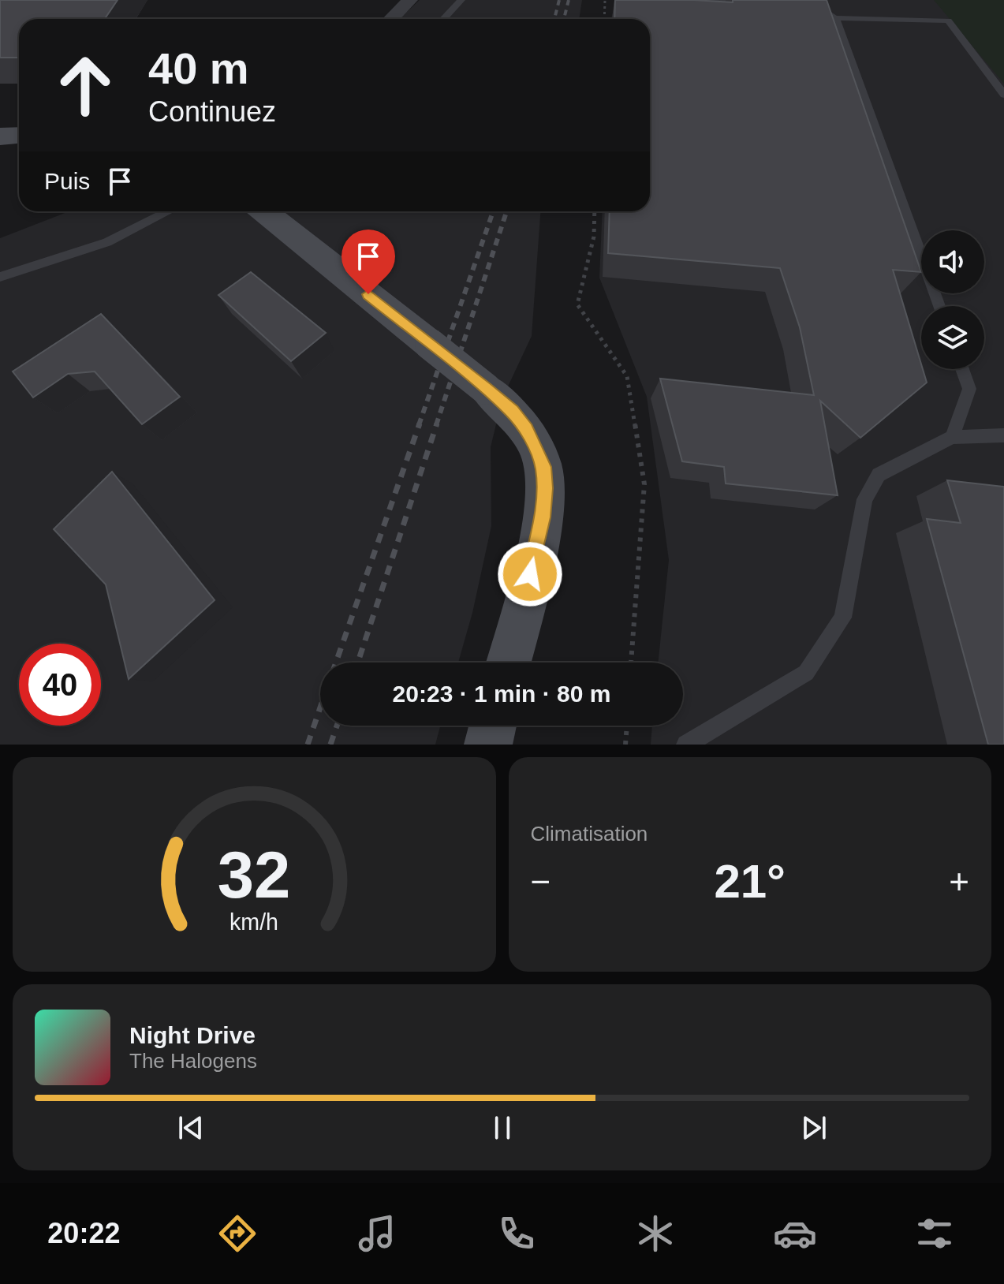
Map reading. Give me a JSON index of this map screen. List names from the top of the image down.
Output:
{
  "page": {
    "turn": ["40 m", "Continuez"],
    "then": "Puis",
    "limit": "40",
    "trip": "20:23 · 1 min · 80 m",
    "tile": "Climatisation",
    "heat": ["−", "21°", "+"],
    "song": ["Night Drive", "The Halogens"],
    "tabs": "20:22",
    "gauge": ["32", "km/h"]
  }
}
